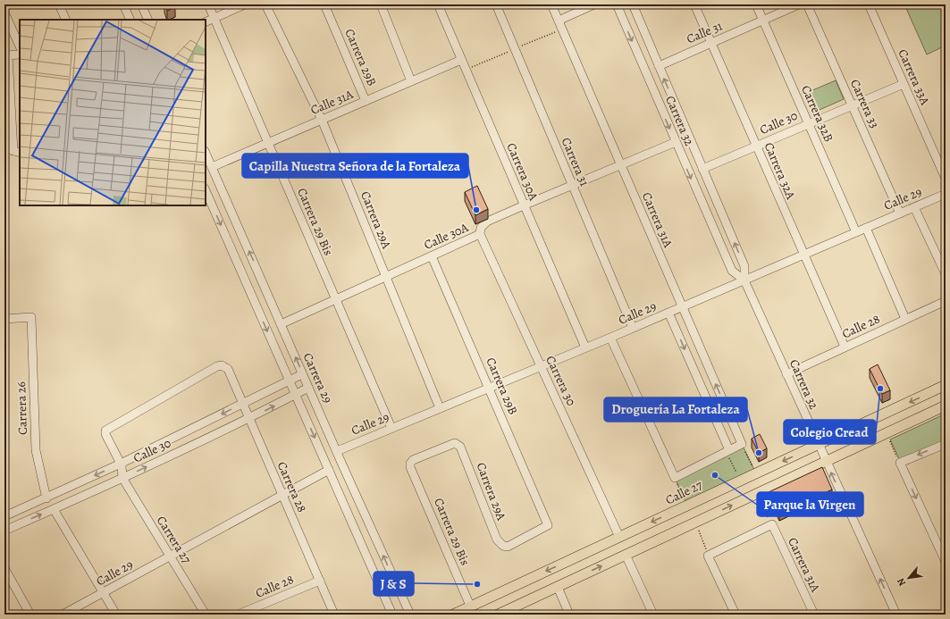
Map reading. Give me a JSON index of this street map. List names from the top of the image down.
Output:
{
  "streets": {
    "main road": ["Calle 27"],
    "street": [
      "Calle 31",
      "Carrera 29B",
      "Carrera 33A",
      "Calle 31A",
      "Carrera 33",
      "Carrera 32B",
      "Carrera 32",
      "Calle 30",
      "Carrera 31",
      "Carrera 32A",
      "Carrera 30A",
      "Calle 29",
      "Carrera 29A",
      "Carrera 31A",
      "Carrera 29 Bis",
      "Calle 30A",
      "Calle 28",
      "Carrera 29",
      "Carrera 30",
      "Carrera 26",
      "Carrera 28",
      "Carrera 27"
    ]
  },
  "crossings": [
    ["Calle 31", "Carrera 32B"],
    ["Calle 31", "Carrera 32"],
    ["Calle 31", "Carrera 32A"],
    ["Carrera 29B", "Calle 31A"],
    ["Carrera 29B", "Calle 29"],
    ["Carrera 29B", "Carrera 29A"],
    ["Carrera 29B", "Calle 30A"],
    ["Carrera 33A", "Calle 30"],
    ["Calle 31A", "Carrera 30A"],
    ["Calle 31A", "Carrera 29A"],
    ["Calle 31A", "Carrera 29 Bis"],
    ["Calle 31A", "Carrera 29"],
    ["Carrera 33", "Calle 30"],
    ["Carrera 33", "Calle 29"],
    ["Carrera 32B", "Calle 30"],
    ["Carrera 32B", "Calle 29"],
    ["Carrera 32", "Calle 30"],
    ["Carrera 32", "Calle 29"],
    ["Carrera 32", "Calle 30A"],
    ["Carrera 32", "Calle 28"],
    ["Carrera 32", "Calle 27"],
    ["Calle 30", "Carrera 32A"],
    ["Calle 30", "Carrera 29"],
    ["Calle 30", "Carrera 26"],
    ["Calle 30", "Carrera 28"],
    ["Calle 30", "Carrera 27"],
    ["Carrera 31", "Calle 29"],
    ["Carrera 31", "Calle 30A"],
    ["Carrera 32A", "Calle 29"],
    ["Carrera 32A", "Calle 28"],
    ["Carrera 30A", "Calle 29"],
    ["Carrera 30A", "Calle 30A"],
    ["Calle 29", "Carrera 29A"],
    ["Calle 29", "Carrera 31A"],
    ["Calle 29", "Carrera 29 Bis"],
    ["Calle 29", "Carrera 29"],
    ["Calle 29", "Carrera 30"],
    ["Calle 29", "Carrera 28"],
    ["Calle 29", "Carrera 27"],
    ["Carrera 29A", "Carrera 29 Bis"],
    ["Carrera 29A", "Calle 30A"],
    ["Carrera 31A", "Calle 30A"],
    ["Carrera 29 Bis", "Calle 30A"],
    ["Carrera 29 Bis", "Calle 27"],
    ["Calle 30A", "Carrera 29"],
    ["Calle 30A", "Carrera 30"],
    ["Calle 28", "Carrera 28"],
    ["Carrera 30", "Calle 27"]
  ],
  "places": [
    "Capilla Nuestra Señora de la Fortaleza",
    "Colegio Cread",
    "Droguería La Fortaleza",
    "Parque la Virgen",
    "J & S"
  ],
  "north": "bottom left"
}
